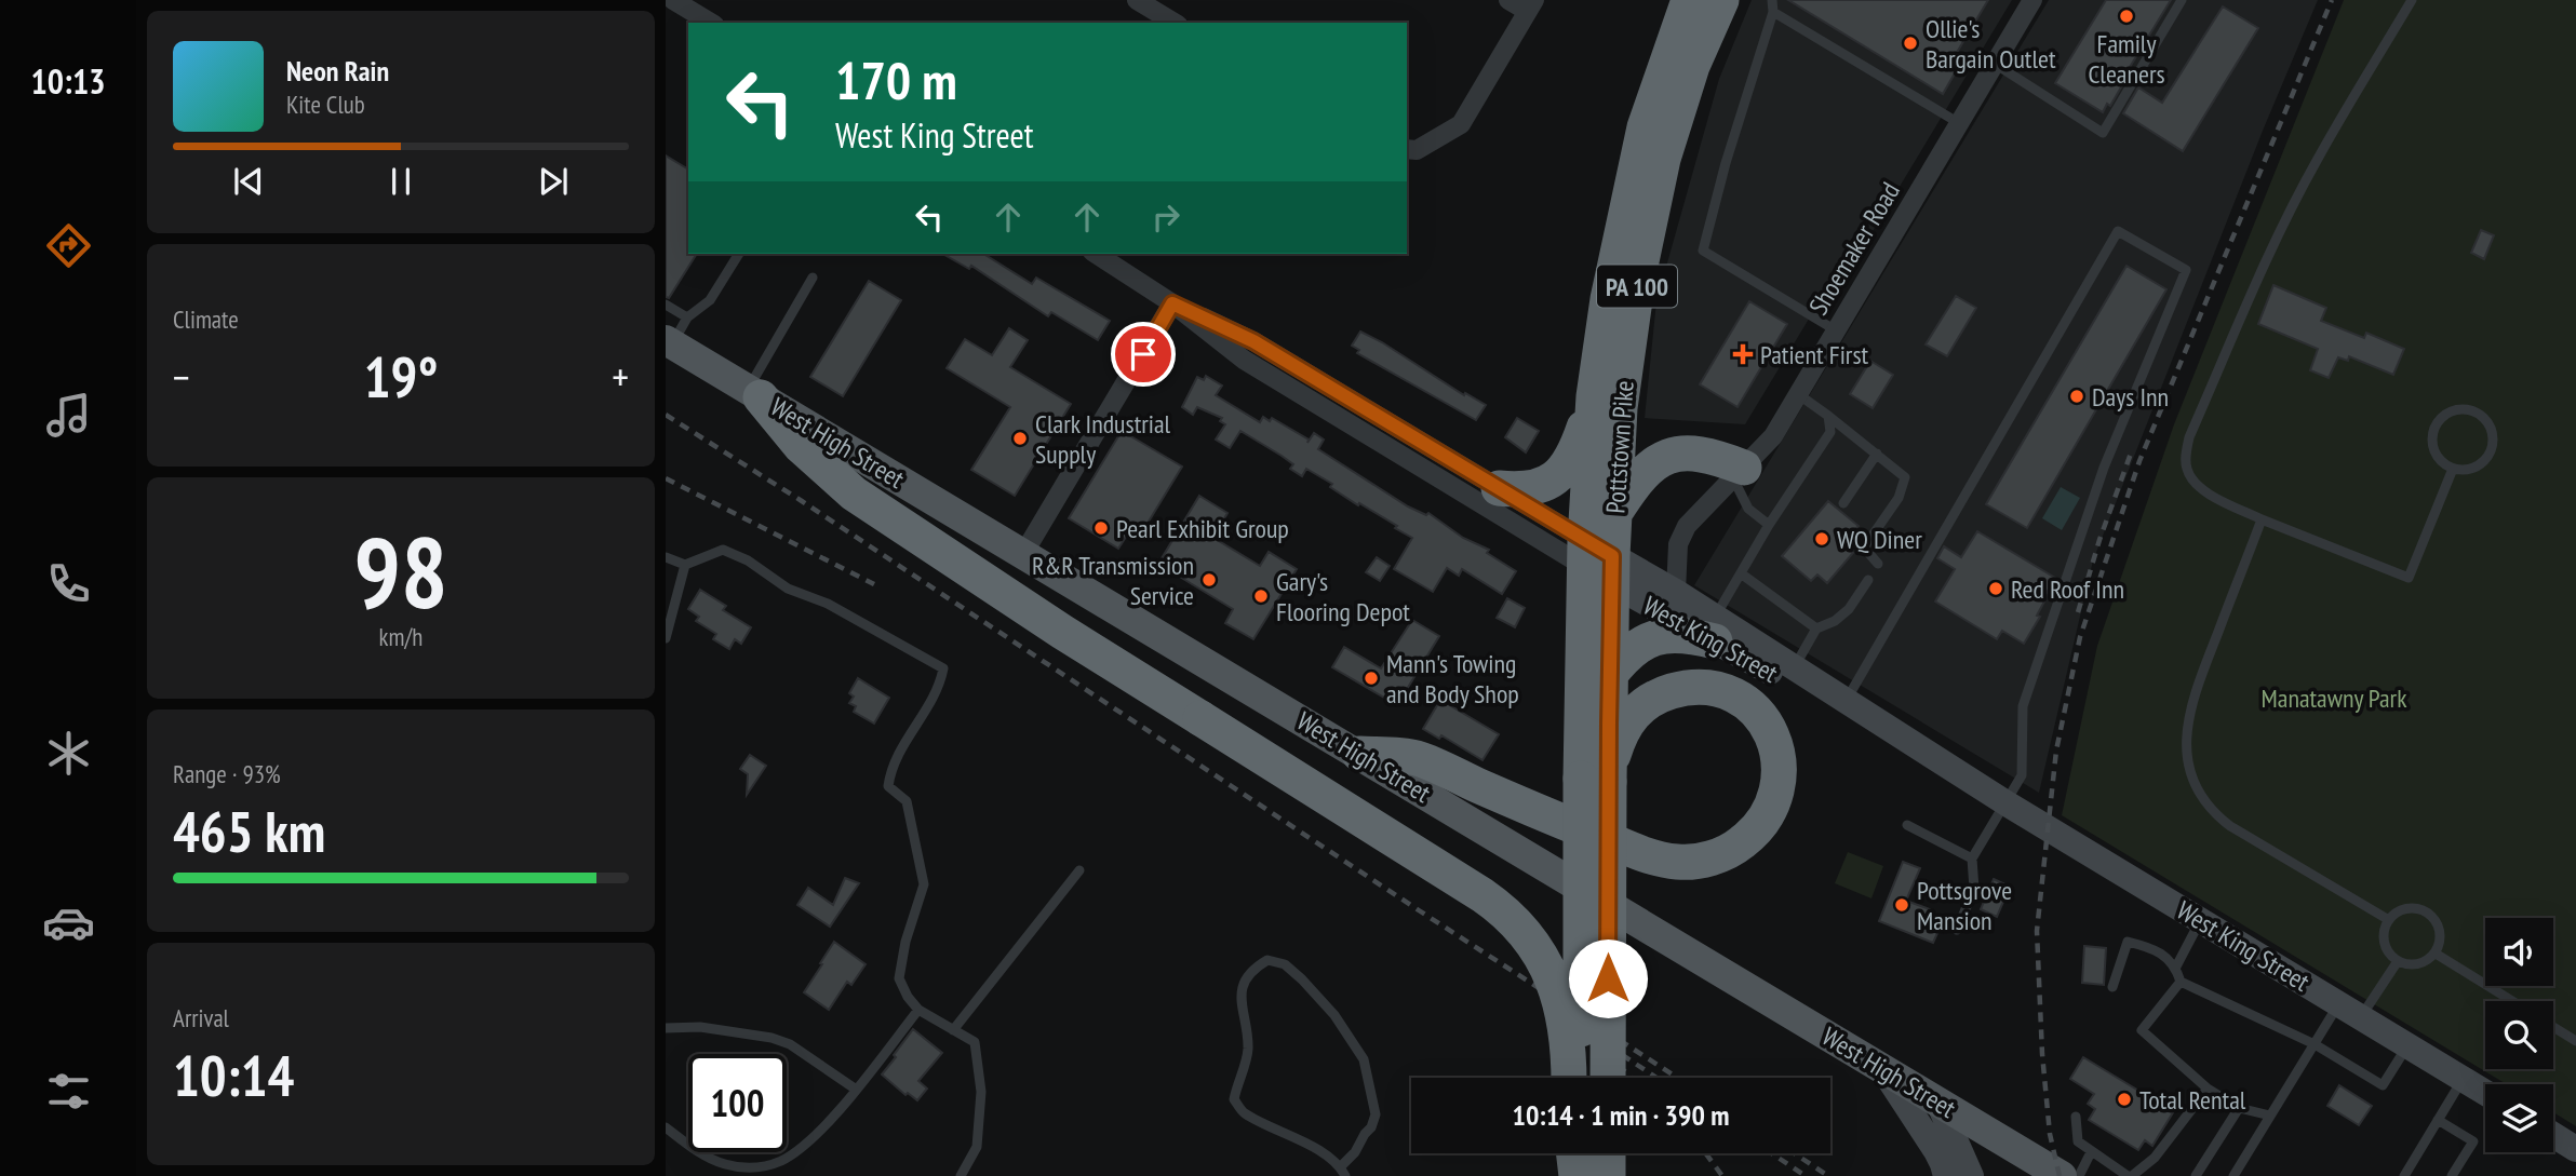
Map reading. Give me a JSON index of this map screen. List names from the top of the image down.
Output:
{
  "streets": {
    "highway": ["PA 100", "Pottstown Pike"],
    "main road": ["West High Street", "West King Street"],
    "street": ["Shoemaker Road"]
  },
  "crossings": [
    ["Shoemaker Road", "West King Street"],
    ["Pottstown Pike", "West King Street"]
  ],
  "parks": ["Manatawny Park"],
  "places": {
    "other": [
      "Family Cleaners",
      "Ollie's Bargain Outlet",
      "Days Inn",
      "Clark Industrial Supply",
      "Pearl Exhibit Group",
      "WQ Diner",
      "R&R Transmission Service",
      "Red Roof Inn",
      "Gary's Flooring Depot",
      "Mann's Towing and Body Shop",
      "Pottsgrove Mansion",
      "Total Rental"
    ],
    "health": ["Patient First"]
  },
  "page": {
    "tabs": "10:13",
    "turn": ["170 m", "West King Street"],
    "song": ["Neon Rain", "Kite Club"],
    "tile": [
      "Climate",
      ["98", "km/h"],
      ["Range · 93%", "465 km"],
      ["Arrival", "10:14"]
    ],
    "heat": ["−", "19°", "+"],
    "limit": "100",
    "trip": "10:14 · 1 min · 390 m"
  }
}
